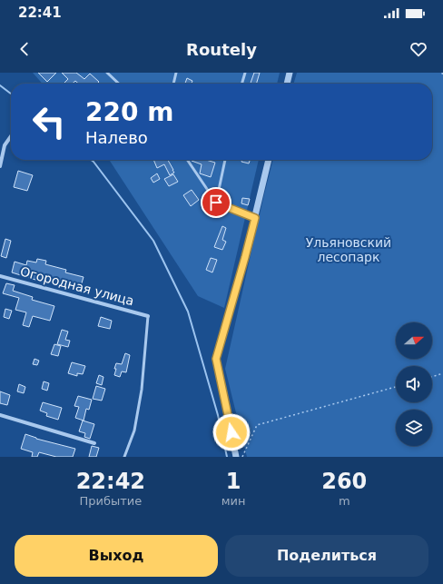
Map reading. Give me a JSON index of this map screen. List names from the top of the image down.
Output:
{
  "streets": {
    "street": ["Огородная улица"]
  },
  "parks": ["Ульяновский лесопарк"],
  "north": "right",
  "page": {
    "status": "22:41",
    "header": "Routely",
    "turn": ["220 m", "Налево"],
    "eta": [
      "22:42",
      "Прибытие",
      "1",
      "мин",
      "260",
      "m"
    ],
    "buttons": ["Выход", "Поделиться"]
  }
}
